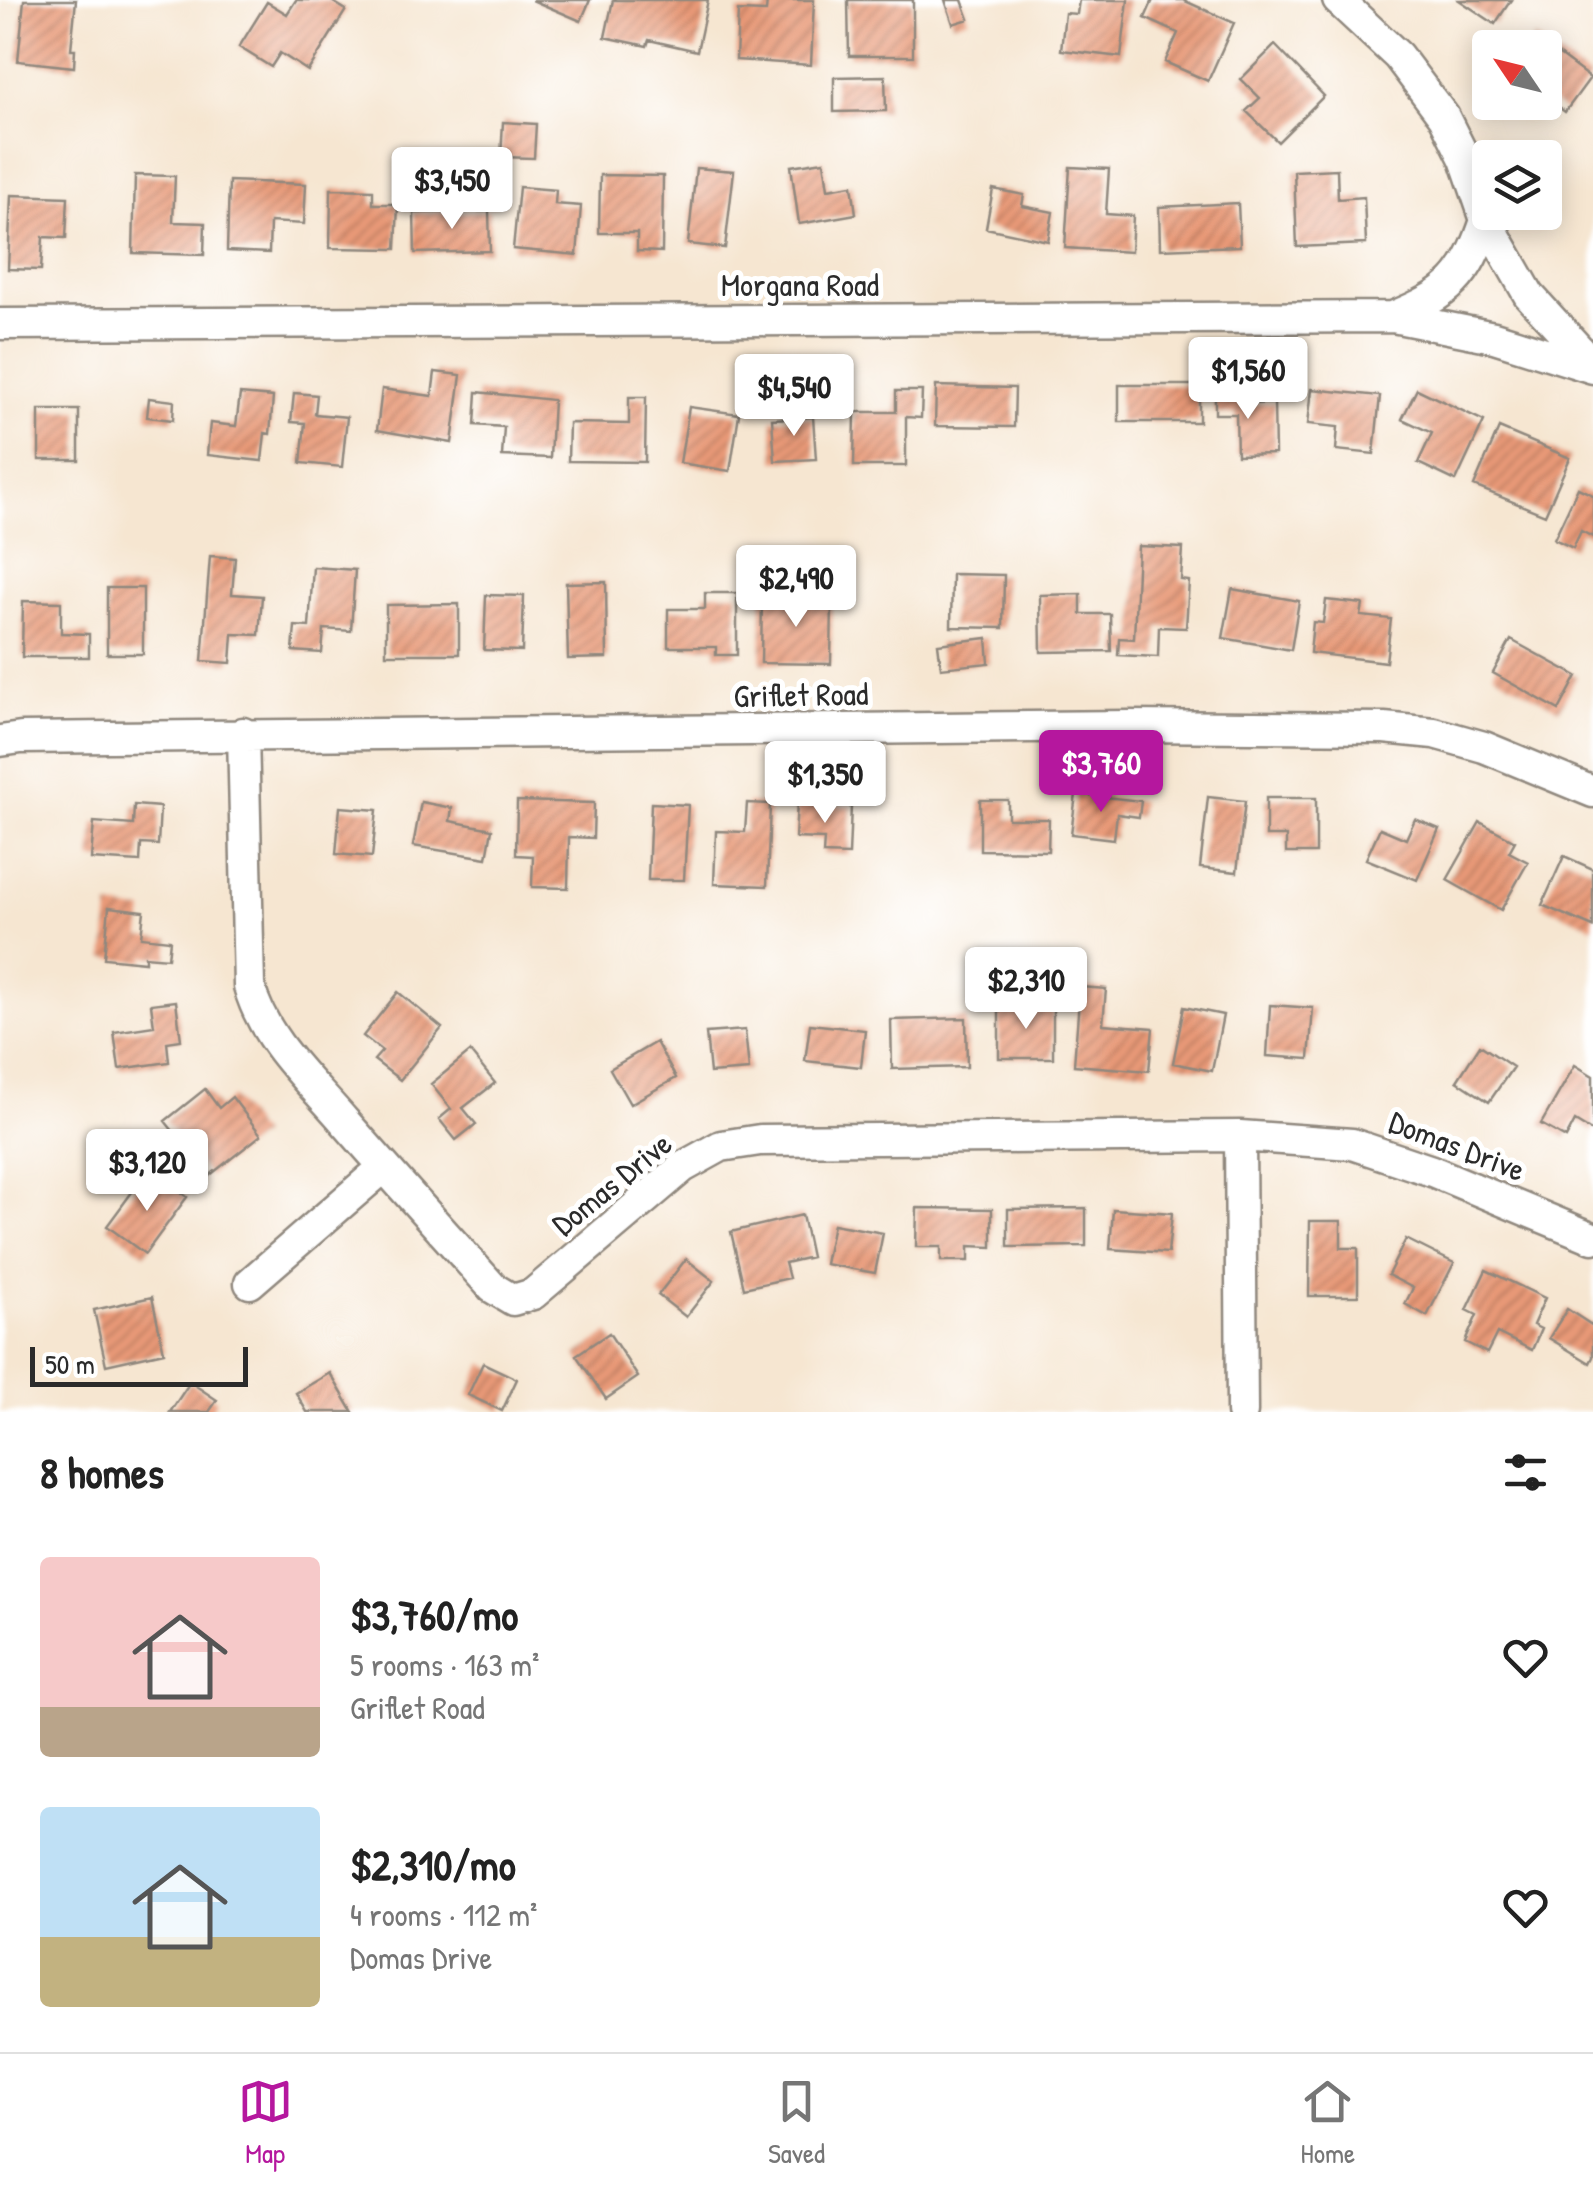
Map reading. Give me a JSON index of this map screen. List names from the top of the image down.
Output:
{
  "streets": {
    "street": ["Morgana Road", "Griflet Road", "Domas Drive"]
  },
  "crossings": [
    ["Griflet Road", "Domas Drive"]
  ],
  "scale_bar": "50 m",
  "north": "top left",
  "page": {
    "price": [
      "$3,450",
      "$1,560",
      "$4,540",
      "$2,490",
      "$3,760",
      "$1,350",
      "$2,310",
      "$3,120"
    ],
    "scale": "50 m",
    "heading": "8 homes",
    "list": [
      {
        "name": "$3,760/mo",
        "note": "5 rooms · 163 m² · Griflet Road"
      },
      {
        "name": "$2,310/mo",
        "note": "4 rooms · 112 m² · Domas Drive"
      }
    ],
    "tabs": ["Map", "Saved", "Home"]
  }
}
